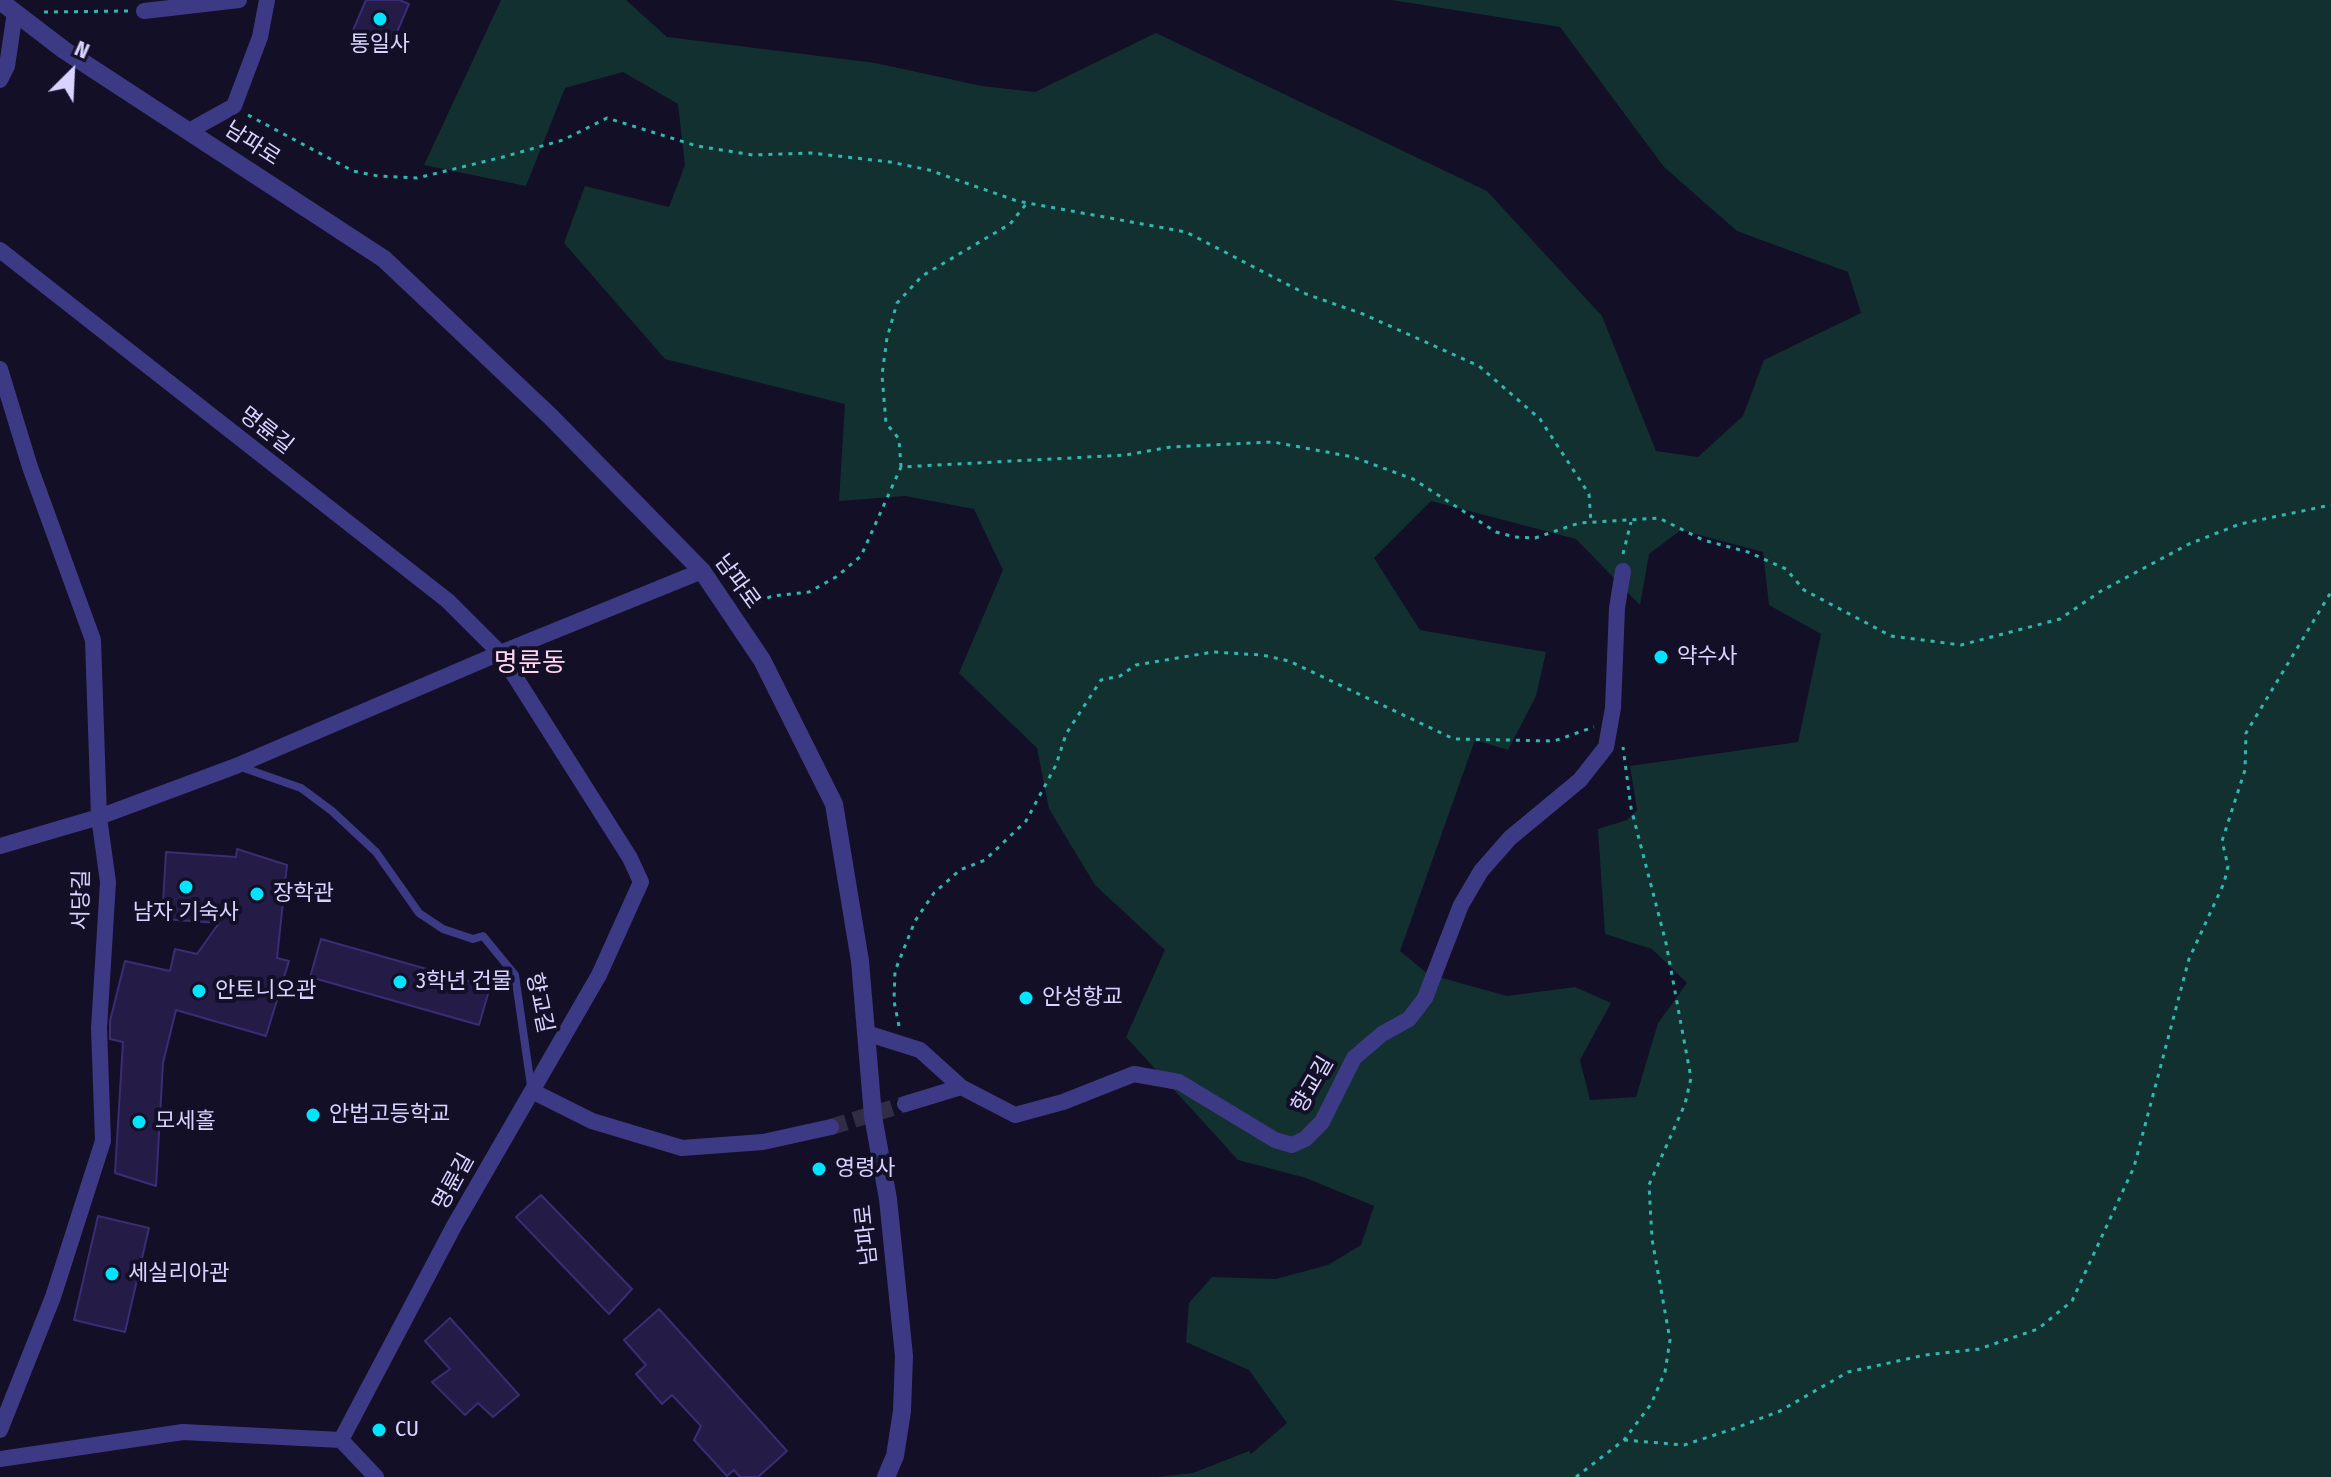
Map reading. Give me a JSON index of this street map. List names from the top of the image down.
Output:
{
  "streets": {
    "street": [
      "남파로",
      "명륜길",
      "서당길",
      "향교길"
    ]
  },
  "crossings": [
    ["명륜길", "향교길"]
  ],
  "districts": ["명륜동"],
  "places": [
    "통일사",
    "약수사",
    "남자 기숙사",
    "장학관",
    "3학년 건물",
    "안토니오관",
    "안성향교",
    "안법고등학교",
    "모세홀",
    "영령사",
    "세실리아관",
    "CU"
  ],
  "north": "top right"
}
